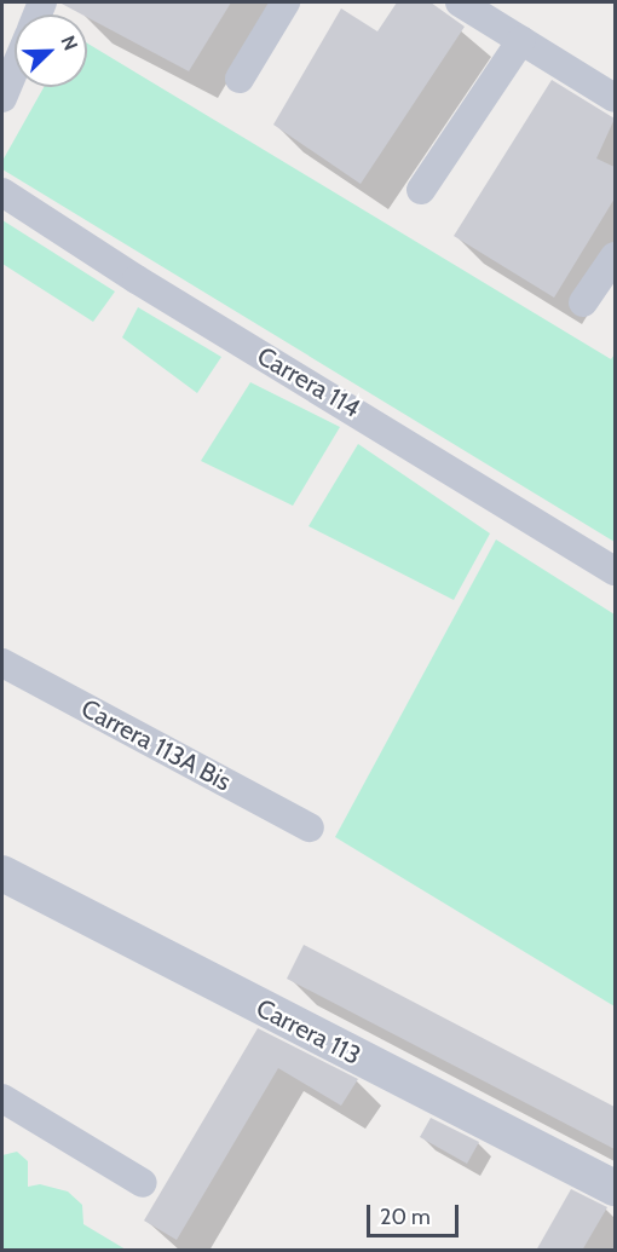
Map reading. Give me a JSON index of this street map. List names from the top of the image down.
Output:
{
  "streets": {
    "street": ["Carrera 114", "Carrera 113A Bis", "Carrera 113"]
  },
  "scale_bar": "20 m",
  "north": "top right"
}
